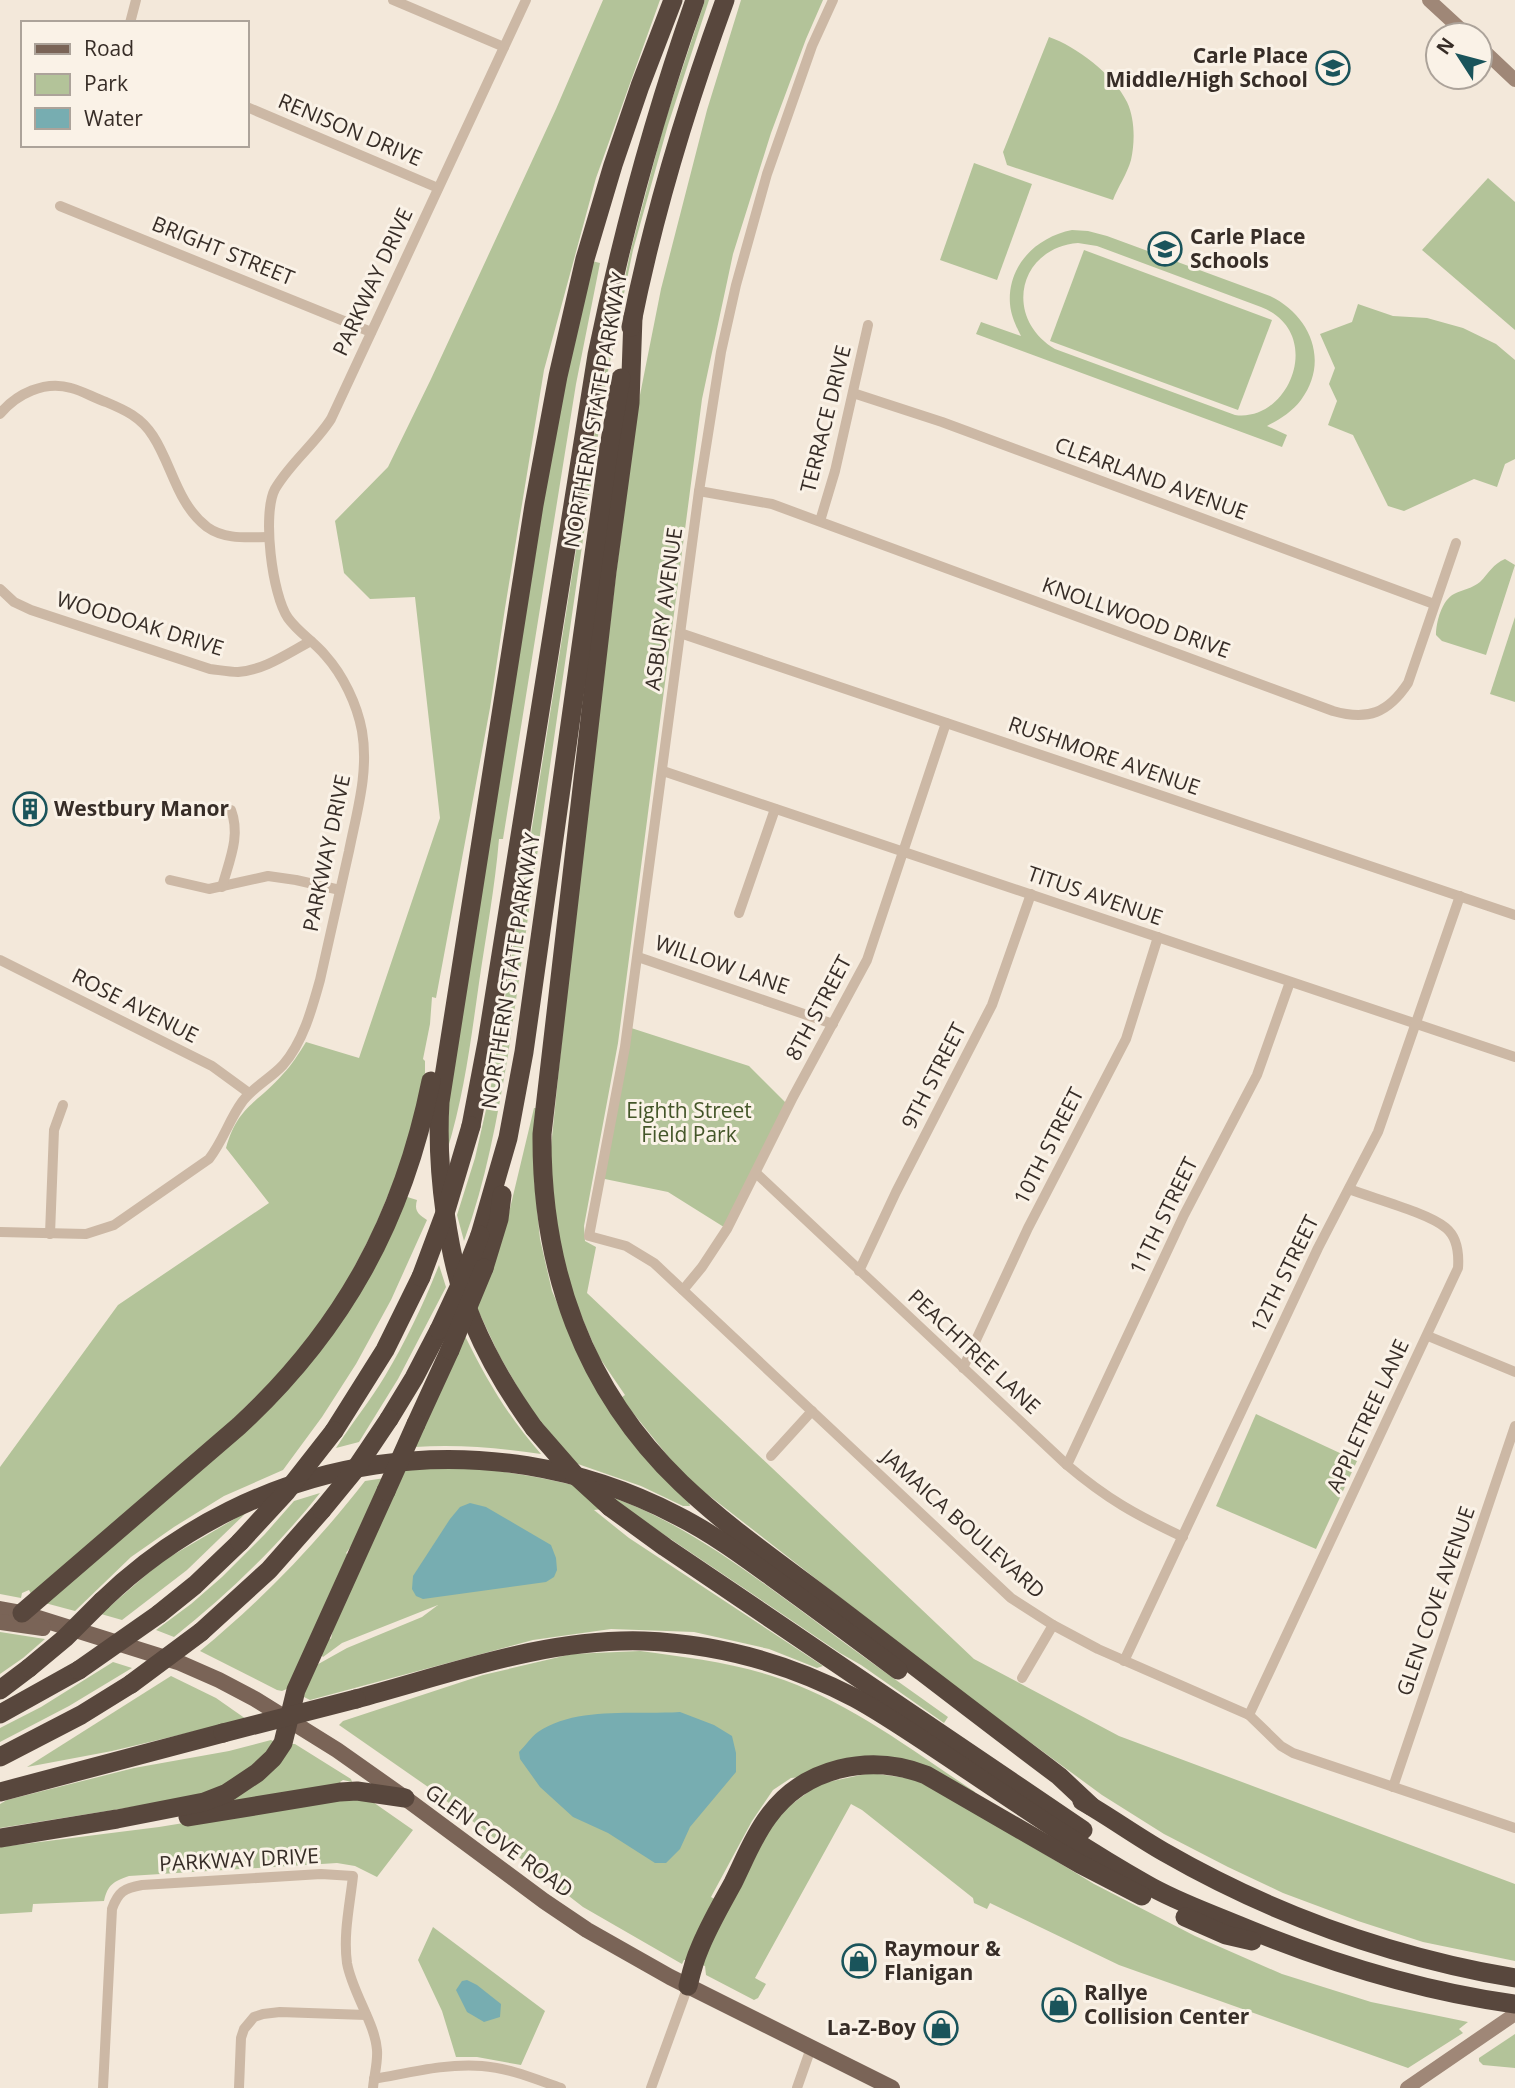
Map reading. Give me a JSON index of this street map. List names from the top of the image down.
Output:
{
  "streets": {
    "highway": ["NORTHERN STATE PARKWAY"],
    "main road": ["GLEN COVE ROAD"],
    "street": [
      "RENISON DRIVE",
      "BRIGHT STREET",
      "PARKWAY DRIVE",
      "TERRACE DRIVE",
      "CLEARLAND AVENUE",
      "ASBURY AVENUE",
      "KNOLLWOOD DRIVE",
      "WOODOAK DRIVE",
      "RUSHMORE AVENUE",
      "TITUS AVENUE",
      "WILLOW LANE",
      "ROSE AVENUE",
      "8TH STREET",
      "9TH STREET",
      "10TH STREET",
      "11TH STREET",
      "12TH STREET",
      "PEACHTREE LANE",
      "APPLETREE LANE",
      "JAMAICA BOULEVARD",
      "GLEN COVE AVENUE"
    ]
  },
  "crossings": [
    ["RENISON DRIVE", "PARKWAY DRIVE"],
    ["BRIGHT STREET", "PARKWAY DRIVE"],
    ["PARKWAY DRIVE", "WOODOAK DRIVE"],
    ["PARKWAY DRIVE", "ROSE AVENUE"],
    ["TERRACE DRIVE", "CLEARLAND AVENUE"],
    ["TERRACE DRIVE", "KNOLLWOOD DRIVE"],
    ["CLEARLAND AVENUE", "KNOLLWOOD DRIVE"],
    ["ASBURY AVENUE", "KNOLLWOOD DRIVE"],
    ["ASBURY AVENUE", "RUSHMORE AVENUE"],
    ["ASBURY AVENUE", "TITUS AVENUE"],
    ["ASBURY AVENUE", "WILLOW LANE"],
    ["ASBURY AVENUE", "JAMAICA BOULEVARD"],
    ["RUSHMORE AVENUE", "8TH STREET"],
    ["RUSHMORE AVENUE", "12TH STREET"],
    ["TITUS AVENUE", "8TH STREET"],
    ["TITUS AVENUE", "9TH STREET"],
    ["TITUS AVENUE", "10TH STREET"],
    ["TITUS AVENUE", "11TH STREET"],
    ["TITUS AVENUE", "12TH STREET"],
    ["WILLOW LANE", "8TH STREET"],
    ["8TH STREET", "PEACHTREE LANE"],
    ["8TH STREET", "JAMAICA BOULEVARD"],
    ["9TH STREET", "PEACHTREE LANE"],
    ["10TH STREET", "PEACHTREE LANE"],
    ["11TH STREET", "PEACHTREE LANE"],
    ["12TH STREET", "PEACHTREE LANE"],
    ["12TH STREET", "APPLETREE LANE"],
    ["12TH STREET", "JAMAICA BOULEVARD"],
    ["APPLETREE LANE", "JAMAICA BOULEVARD"],
    ["JAMAICA BOULEVARD", "GLEN COVE AVENUE"]
  ],
  "parks": ["Eighth Street Field Park"],
  "places": {
    "school or university": ["Carle Place Middle/High School", "Carle Place Schools"],
    "building": ["Westbury Manor"],
    "shop": ["Raymour & Flanigan", "Rallye Collision Center", "La-Z-Boy"]
  },
  "legend": ["Road", "Park", "Water"],
  "north": "top left"
}
